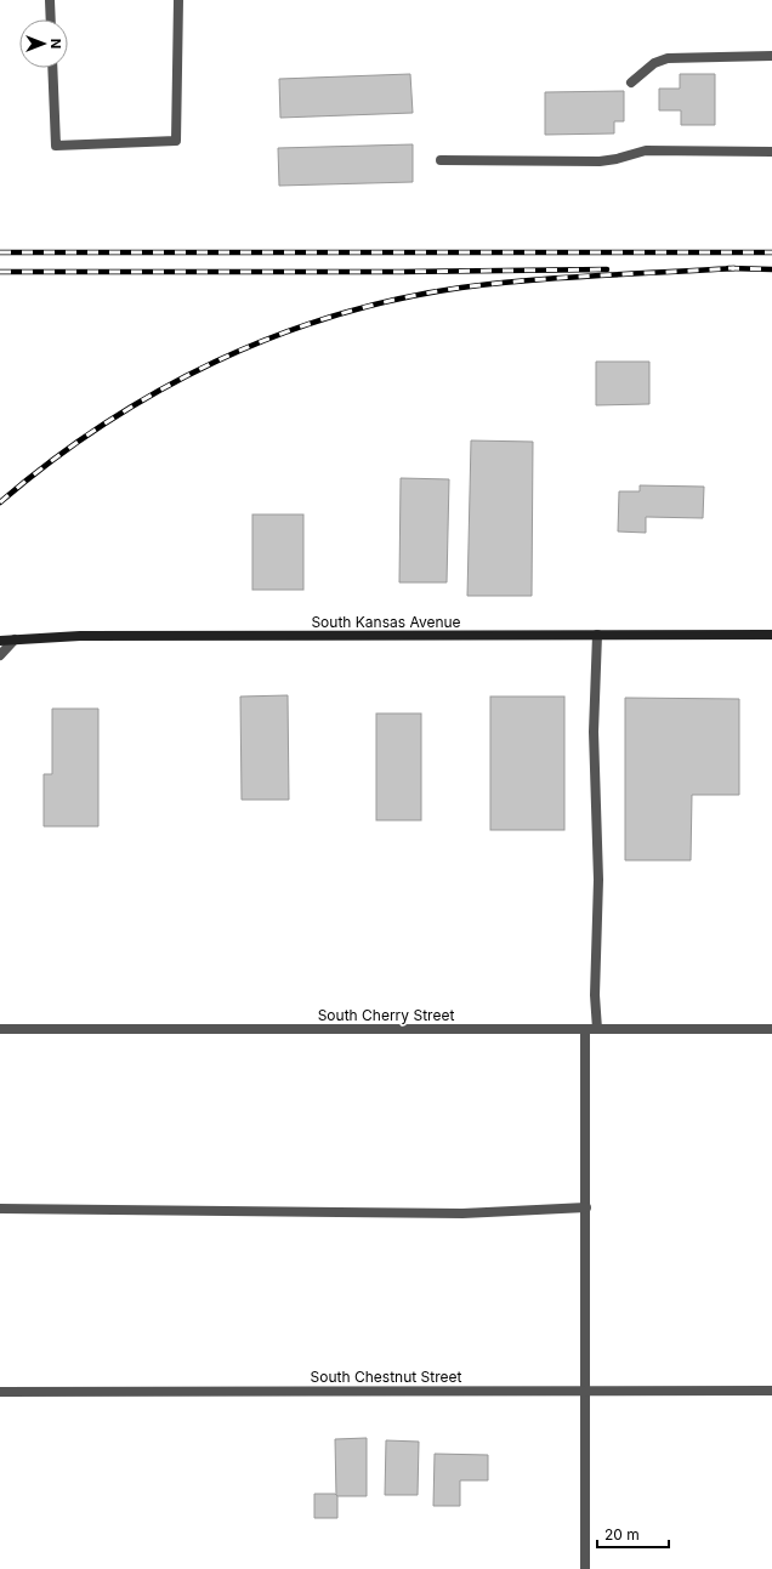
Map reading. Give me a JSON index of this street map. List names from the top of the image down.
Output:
{
  "streets": {
    "main road": ["South Kansas Avenue"],
    "street": ["South Cherry Street", "South Chestnut Street"]
  },
  "scale_bar": "20 m",
  "north": "right"
}
